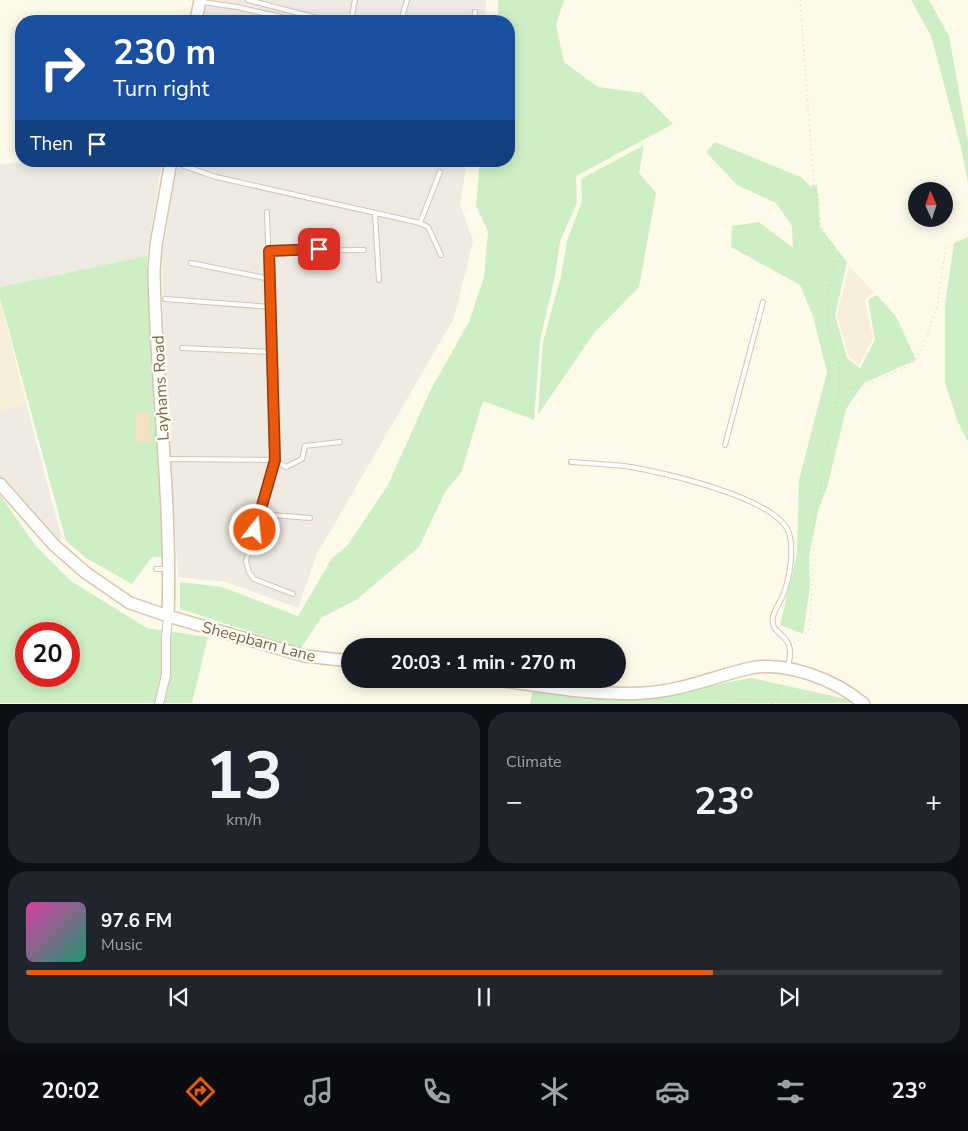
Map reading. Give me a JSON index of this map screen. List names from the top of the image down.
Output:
{
  "streets": {
    "street": ["Layhams Road", "Sheepbarn Lane"]
  },
  "crossings": [
    ["Layhams Road", "Sheepbarn Lane"]
  ],
  "north": "top",
  "page": {
    "turn": ["230 m", "Turn right"],
    "then": "Then",
    "limit": "20",
    "trip": "20:03 · 1 min · 270 m",
    "tile": [
      ["13", "km/h"],
      "Climate"
    ],
    "heat": ["−", "23°", "+"],
    "song": ["97.6 FM", "Music"],
    "tabs": ["20:02", "23°"]
  }
}
